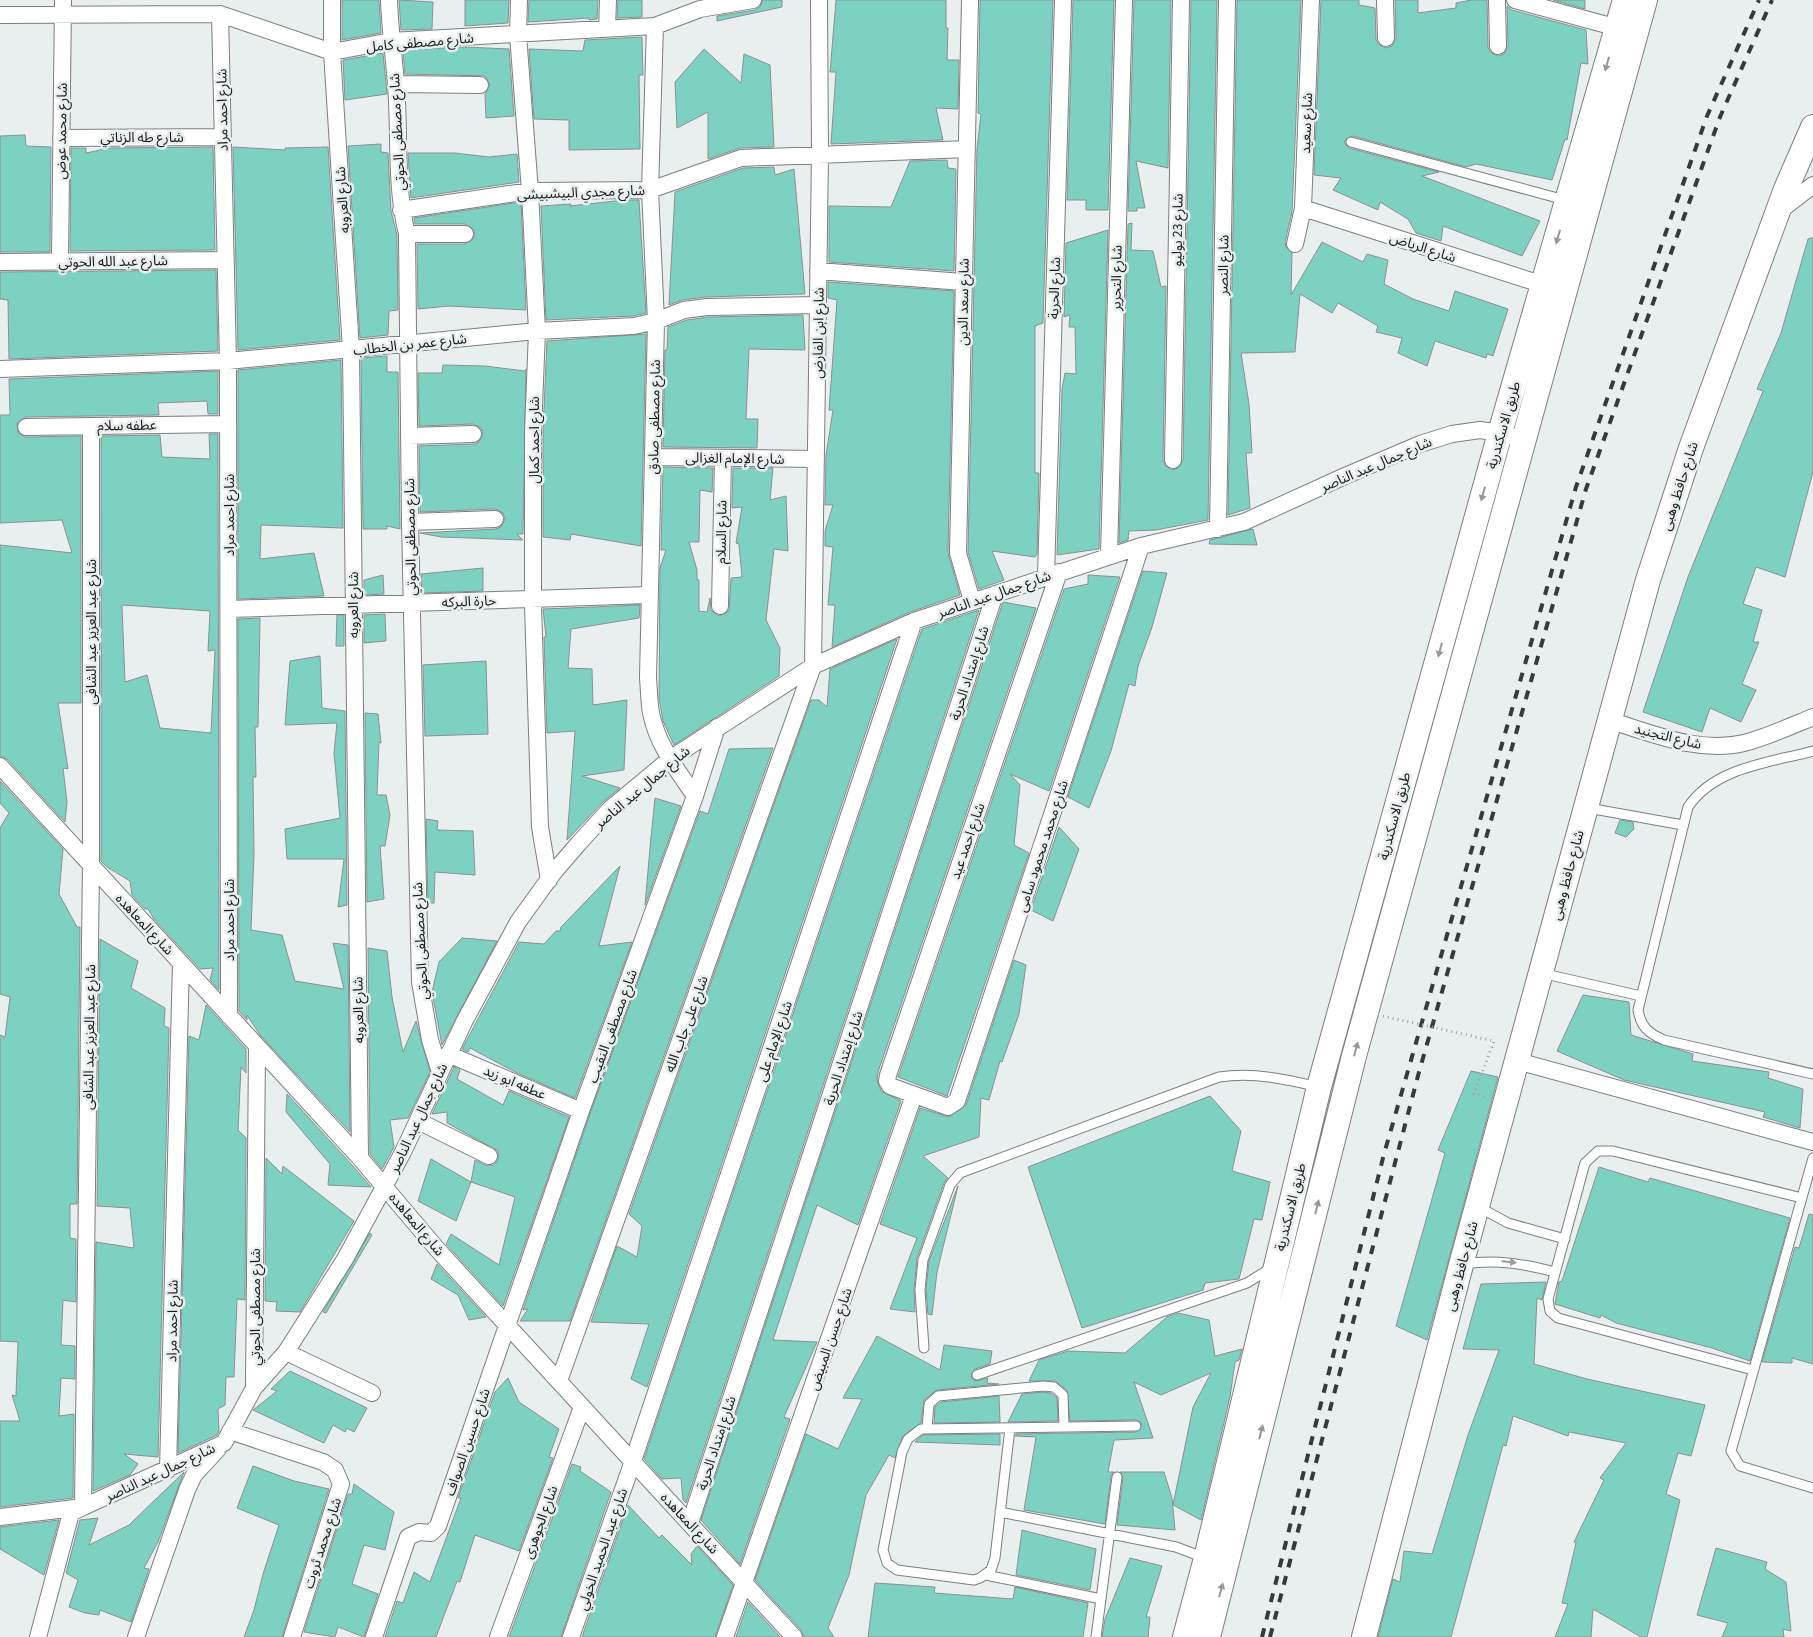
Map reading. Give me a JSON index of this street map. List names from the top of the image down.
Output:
{
  "streets": {
    "main road": ["طريق الاسكندرية", "شارع حافظ وهبى"],
    "street": [
      "شارع مصطفى كامل",
      "شارع احمد مراد",
      "شارع سعيد",
      "شارع محمد عوض",
      "شارع مصطفى الحوتي",
      "شارع طه الزناتي",
      "شارع مجدي البيشبيشى",
      "شارع العروبه",
      "شارع 23 يوليو",
      "شارع الرياض",
      "شارع عبد الله الحوتي",
      "شارع النصر",
      "شارع التحرير",
      "شارع الحرية",
      "شارع سعد الدين",
      "شارع ابن الفارض",
      "شارع عمر بن الخطاب",
      "شارع مصطفى صادق",
      "عطفه سلام",
      "شارع احمد كمال",
      "شارع الإمام الغزالى",
      "شارع جمال عبد الناصر",
      "شارع السلام",
      "حارة البركه",
      "شارع عبد العزيز عبد الشافى",
      "شارع إمتداد الحرية",
      "شارع التجنيد",
      "شارع احمد عيد",
      "شارع محمد محمود سامى",
      "شارع المعاهده",
      "شارع على جاب الله",
      "شارع مصطفى النقيب",
      "شارع الإمام على",
      "عطفه ابو زيد",
      "شارع حسن المبيض",
      "شارع حسين الصواف",
      "شارع الجوهرى",
      "شارع محمد ثروت",
      "شارع عبد الحميد الخولي"
    ]
  },
  "crossings": [
    ["شارع مصطفى كامل", "شارع احمد مراد"],
    ["شارع مصطفى كامل", "شارع محمد عوض"],
    ["شارع مصطفى كامل", "شارع مصطفى الحوتي"],
    ["شارع مصطفى كامل", "شارع العروبه"],
    ["شارع مصطفى كامل", "شارع مصطفى صادق"],
    ["شارع مصطفى كامل", "شارع احمد كمال"],
    ["شارع احمد مراد", "شارع طه الزناتي"],
    ["شارع احمد مراد", "شارع عبد الله الحوتي"],
    ["شارع احمد مراد", "شارع عمر بن الخطاب"],
    ["شارع احمد مراد", "عطفه سلام"],
    ["شارع احمد مراد", "شارع جمال عبد الناصر"],
    ["شارع احمد مراد", "حارة البركه"],
    ["شارع احمد مراد", "شارع المعاهده"],
    ["شارع سعيد", "شارع الرياض"],
    ["شارع محمد عوض", "شارع طه الزناتي"],
    ["شارع محمد عوض", "شارع عبد الله الحوتي"],
    ["شارع مصطفى الحوتي", "شارع مجدي البيشبيشى"],
    ["شارع مصطفى الحوتي", "شارع عمر بن الخطاب"],
    ["شارع مصطفى الحوتي", "شارع جمال عبد الناصر"],
    ["شارع مصطفى الحوتي", "حارة البركه"],
    ["شارع مصطفى الحوتي", "شارع المعاهده"],
    ["شارع مجدي البيشبيشى", "شارع سعد الدين"],
    ["شارع مجدي البيشبيشى", "شارع ابن الفارض"],
    ["شارع مجدي البيشبيشى", "شارع مصطفى صادق"],
    ["شارع مجدي البيشبيشى", "شارع احمد كمال"],
    ["شارع العروبه", "شارع عمر بن الخطاب"],
    ["شارع العروبه", "حارة البركه"],
    ["شارع العروبه", "شارع المعاهده"],
    ["شارع الرياض", "طريق الاسكندرية"],
    ["شارع النصر", "شارع جمال عبد الناصر"],
    ["شارع التحرير", "شارع جمال عبد الناصر"],
    ["شارع الحرية", "شارع جمال عبد الناصر"],
    ["شارع الحرية", "شارع احمد عيد"],
    ["شارع سعد الدين", "شارع جمال عبد الناصر"],
    ["شارع ابن الفارض", "شارع عمر بن الخطاب"],
    ["شارع ابن الفارض", "شارع الإمام الغزالى"],
    ["شارع ابن الفارض", "شارع جمال عبد الناصر"],
    ["شارع ابن الفارض", "شارع على جاب الله"],
    ["شارع عمر بن الخطاب", "شارع مصطفى صادق"],
    ["شارع عمر بن الخطاب", "شارع احمد كمال"],
    ["شارع مصطفى صادق", "شارع الإمام الغزالى"],
    ["شارع مصطفى صادق", "شارع جمال عبد الناصر"],
    ["شارع مصطفى صادق", "حارة البركه"],
    ["شارع مصطفى صادق", "شارع مصطفى النقيب"],
    ["عطفه سلام", "شارع عبد العزيز عبد الشافى"],
    ["طريق الاسكندرية", "شارع جمال عبد الناصر"],
    ["شارع احمد كمال", "شارع جمال عبد الناصر"],
    ["شارع احمد كمال", "حارة البركه"],
    ["شارع الإمام الغزالى", "شارع السلام"],
    ["شارع جمال عبد الناصر", "شارع عبد العزيز عبد الشافى"],
    ["شارع جمال عبد الناصر", "شارع إمتداد الحرية"],
    ["شارع جمال عبد الناصر", "شارع احمد عيد"],
    ["شارع جمال عبد الناصر", "شارع محمد محمود سامى"],
    ["شارع جمال عبد الناصر", "شارع المعاهده"],
    ["شارع جمال عبد الناصر", "شارع على جاب الله"],
    ["شارع جمال عبد الناصر", "شارع مصطفى النقيب"],
    ["شارع جمال عبد الناصر", "شارع الإمام على"],
    ["شارع جمال عبد الناصر", "عطفه ابو زيد"],
    ["شارع جمال عبد الناصر", "شارع محمد ثروت"],
    ["شارع حافظ وهبى", "شارع التجنيد"],
    ["شارع عبد العزيز عبد الشافى", "شارع المعاهده"],
    ["شارع إمتداد الحرية", "شارع المعاهده"],
    ["شارع احمد عيد", "شارع محمد محمود سامى"],
    ["شارع احمد عيد", "شارع حسن المبيض"],
    ["شارع محمد محمود سامى", "شارع حسن المبيض"],
    ["شارع المعاهده", "شارع على جاب الله"],
    ["شارع المعاهده", "شارع مصطفى النقيب"],
    ["شارع المعاهده", "شارع الإمام على"],
    ["شارع المعاهده", "شارع حسن المبيض"],
    ["شارع المعاهده", "شارع حسين الصواف"],
    ["شارع المعاهده", "شارع الجوهرى"],
    ["شارع المعاهده", "شارع عبد الحميد الخولي"],
    ["شارع مصطفى النقيب", "عطفه ابو زيد"],
    ["شارع مصطفى النقيب", "شارع حسين الصواف"],
    ["شارع الإمام على", "شارع عبد الحميد الخولي"]
  ]
}
